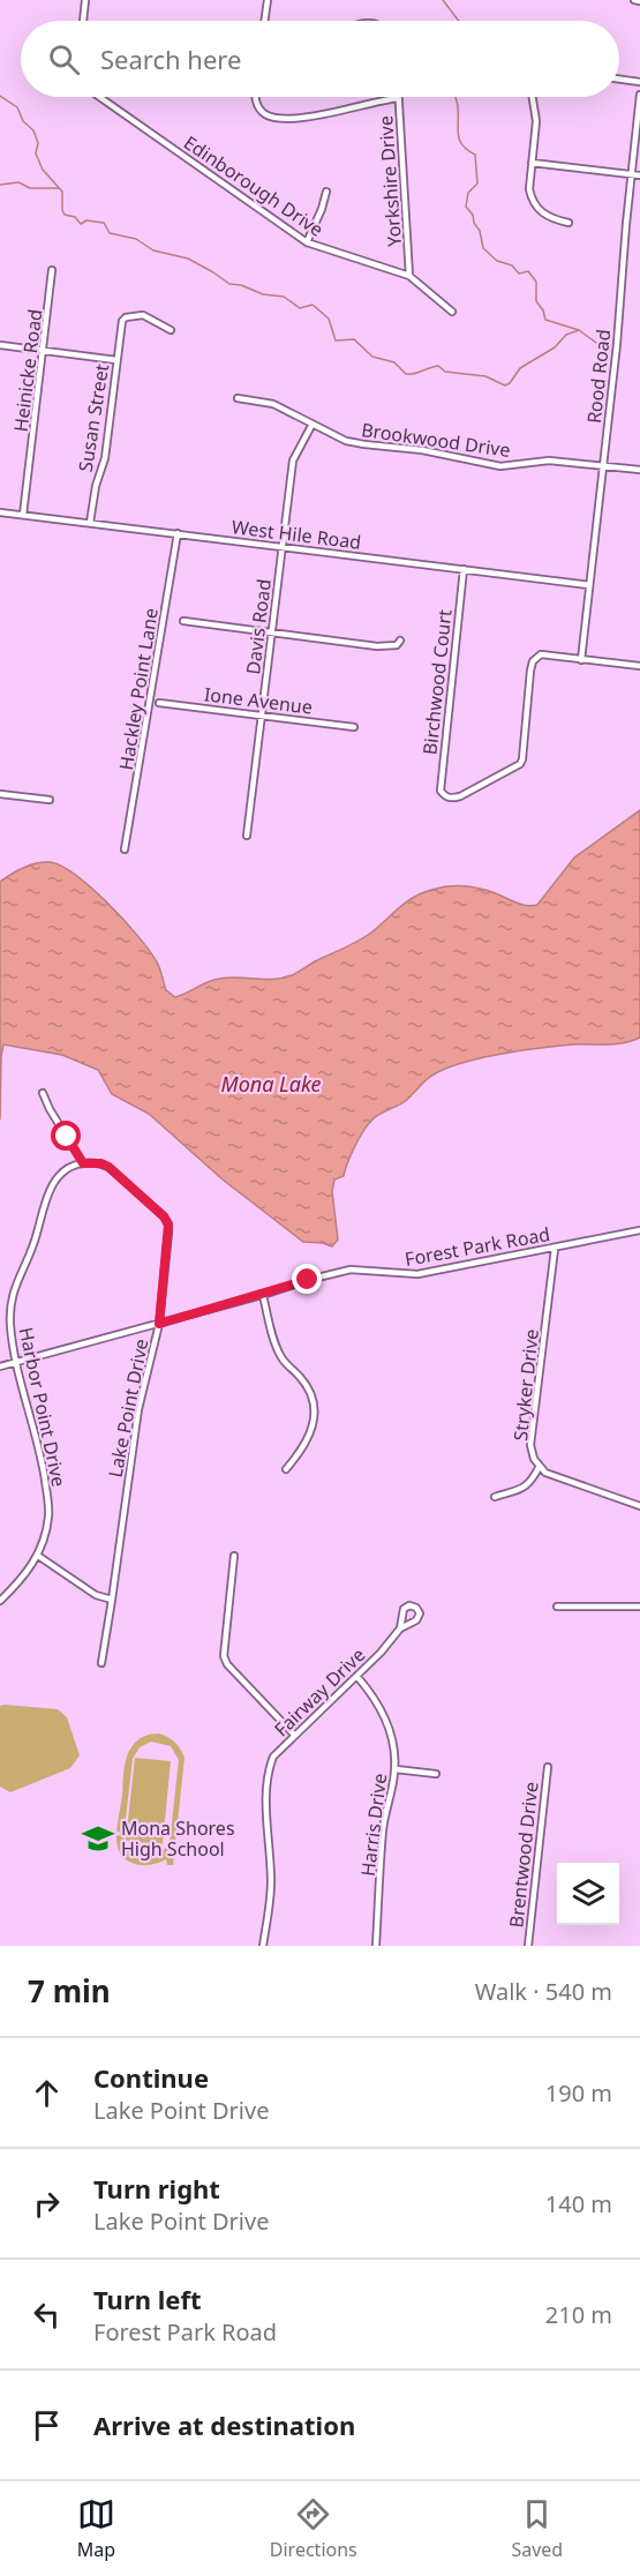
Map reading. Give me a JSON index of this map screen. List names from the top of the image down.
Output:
{
  "streets": {
    "street": [
      "Yorkshire Drive",
      "Edinborough Drive",
      "Heinicke Road",
      "Rood Road",
      "Susan Street",
      "Brookwood Drive",
      "West Hile Road",
      "Davis Road",
      "Birchwood Court",
      "Hackley Point Lane",
      "Ione Avenue",
      "Forest Park Road",
      "Stryker Drive",
      "Harbor Point Drive",
      "Lake Point Drive",
      "Fairway Drive",
      "Harris Drive",
      "Brentwood Drive"
    ]
  },
  "crossings": [
    ["Yorkshire Drive", "Edinborough Drive"],
    ["Heinicke Road", "West Hile Road"],
    ["Rood Road", "Brookwood Drive"],
    ["Rood Road", "West Hile Road"],
    ["Rood Road", "Birchwood Court"],
    ["Susan Street", "West Hile Road"],
    ["Brookwood Drive", "Davis Road"],
    ["West Hile Road", "Davis Road"],
    ["West Hile Road", "Birchwood Court"],
    ["West Hile Road", "Hackley Point Lane"],
    ["Davis Road", "Ione Avenue"],
    ["Forest Park Road", "Stryker Drive"],
    ["Forest Park Road", "Harbor Point Drive"],
    ["Forest Park Road", "Lake Point Drive"],
    ["Harbor Point Drive", "Lake Point Drive"],
    ["Fairway Drive", "Harris Drive"]
  ],
  "water": ["Mona Lake"],
  "places": {
    "school or university": ["Mona Shores High School"]
  },
  "page": {
    "search": "Search here",
    "heading": ["7 min", "Walk · 540 m"],
    "list": [
      ["Continue", "Lake Point Drive", "190 m"],
      ["Turn right", "Lake Point Drive", "140 m"],
      ["Turn left", "Forest Park Road", "210 m"],
      "Arrive at destination"
    ],
    "nav": ["Map", "Directions", "Saved"]
  }
}
